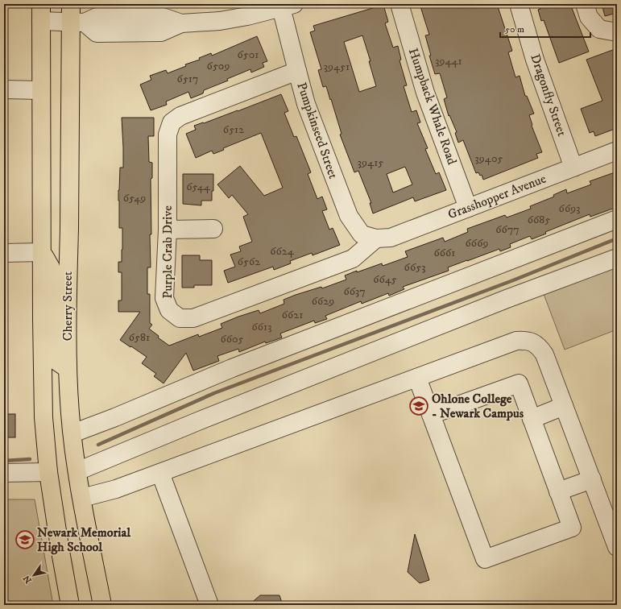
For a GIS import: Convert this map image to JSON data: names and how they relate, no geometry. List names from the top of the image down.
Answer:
{
  "streets": {
    "main road": ["Cherry Street"],
    "street": [
      "Dragonfly Street",
      "Humpback Whale Road",
      "Pumpkinseed Street",
      "Grasshopper Avenue",
      "Purple Crab Drive"
    ]
  },
  "crossings": [
    ["Dragonfly Street", "Grasshopper Avenue"],
    ["Humpback Whale Road", "Grasshopper Avenue"],
    ["Pumpkinseed Street", "Grasshopper Avenue"],
    ["Pumpkinseed Street", "Purple Crab Drive"],
    ["Grasshopper Avenue", "Purple Crab Drive"]
  ],
  "places": {
    "school or university": ["Ohlone College - Newark Campus", "Newark Memorial High School"]
  },
  "house_numbers": [
    "6501",
    "39441",
    "6509",
    "39451",
    "6517",
    "6512",
    "39405",
    "39415",
    "6544",
    "6549",
    "6693",
    "6685",
    "6677",
    "6669",
    "6624",
    "6661",
    "6562",
    "6653",
    "6645",
    "6637",
    "6629",
    "6621",
    "6613",
    "6581",
    "6605"
  ],
  "scale_bar": "50 m",
  "north": "bottom left"
}
